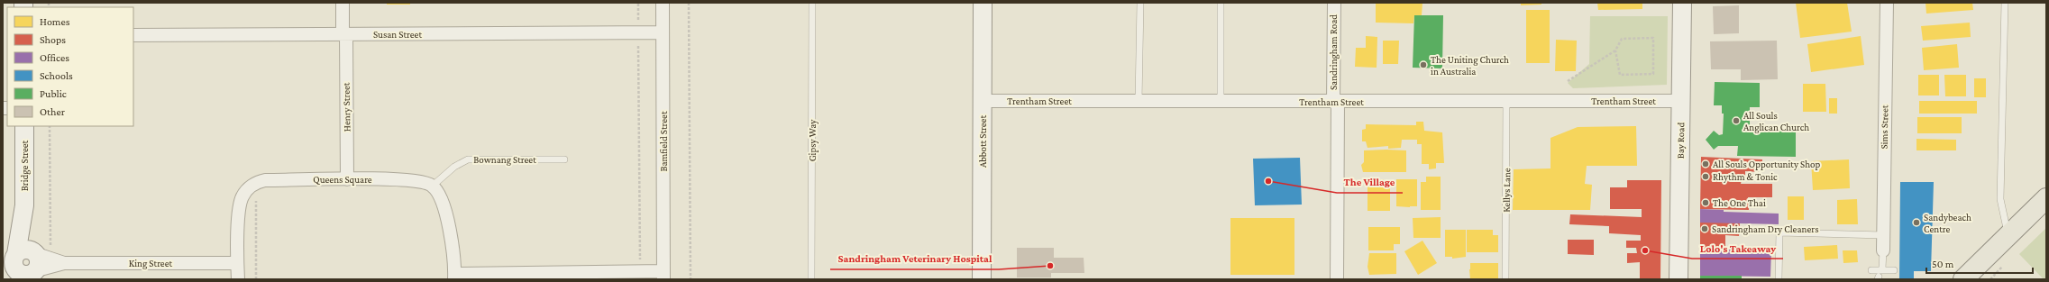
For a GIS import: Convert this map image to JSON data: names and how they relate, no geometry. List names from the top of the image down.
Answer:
{
  "streets": {
    "street": [
      "Susan Street",
      "Sandringham Road",
      "Trentham Street",
      "Henry Street",
      "Sims Street",
      "Bay Road",
      "Bamfield Street",
      "Abbott Street",
      "Bridge Street",
      "Queens Square",
      "King Street"
    ],
    "lane": ["Gipsy Way", "Bownang Street", "Kellys Lane"]
  },
  "crossings": [
    ["Susan Street", "Henry Street"],
    ["Susan Street", "Bamfield Street"],
    ["Sandringham Road", "Trentham Street"],
    ["Trentham Street", "Bay Road"],
    ["Trentham Street", "Abbott Street"],
    ["Trentham Street", "Kellys Lane"],
    ["Henry Street", "Queens Square"],
    ["Bownang Street", "Queens Square"],
    ["Bridge Street", "King Street"],
    ["Queens Square", "King Street"]
  ],
  "places": [
    "The Uniting Church in Australia",
    "All Souls Anglican Church",
    "All Souls Opportunity Shop",
    "Rhythm & Tonic",
    "The Village",
    "The One Thai",
    "Sandybeach Centre",
    "Sandringham Dry Cleaners",
    "Lolo's Takeaway",
    "Sandringham Veterinary Hospital"
  ],
  "legend": [
    "Homes",
    "Shops",
    "Offices",
    "Schools",
    "Public",
    "Other"
  ],
  "scale_bar": "50 m"
}
